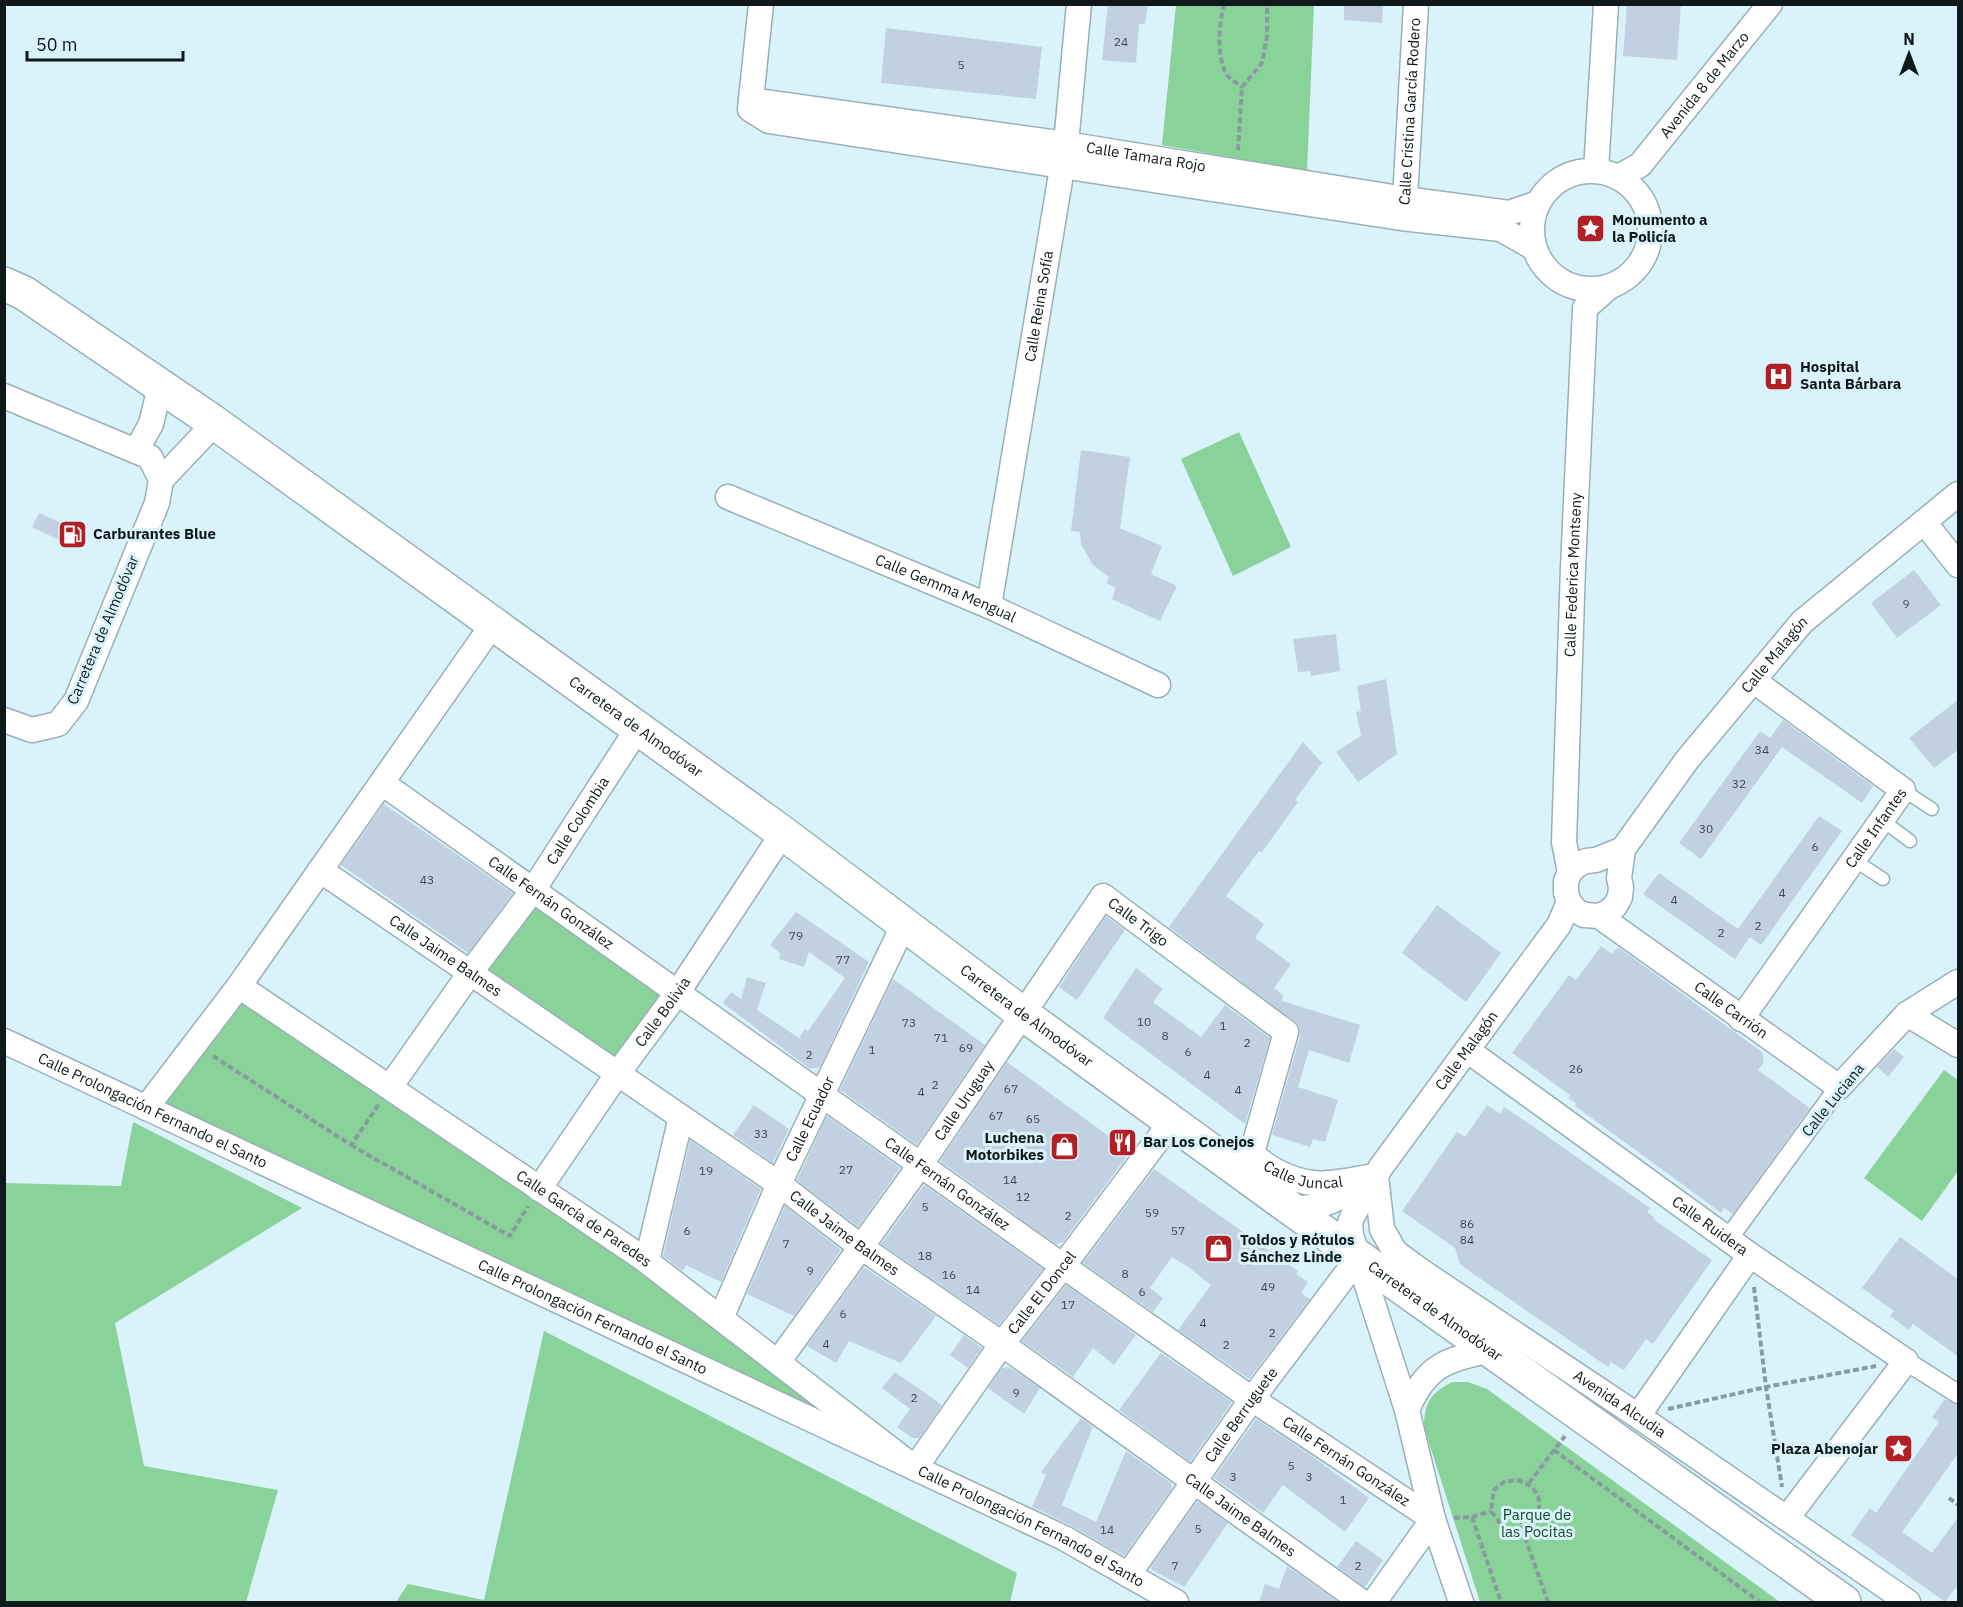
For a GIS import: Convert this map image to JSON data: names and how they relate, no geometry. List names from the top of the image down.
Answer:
{
  "streets": {
    "main road": ["Carretera de Almodóvar"],
    "street": [
      "Avenida 8 de Marzo",
      "Calle Cristina García Rodero",
      "Calle Tamara Rojo",
      "Calle Reina Sofía",
      "Calle Federica Montseny",
      "Calle Gemma Mengual",
      "Calle Malagón",
      "Calle Colombia",
      "Calle Infantes",
      "Calle Fernán González",
      "Calle Trigo",
      "Calle Jaime Balmes",
      "Calle Carrión",
      "Calle Bolivia",
      "Calle Uruguay",
      "Calle Luciana",
      "Calle Prolongación Fernando el Santo",
      "Calle Ecuador",
      "Calle Juncal",
      "Calle García de Paredes",
      "Calle Ruidera",
      "Calle El Doncel",
      "Avenida Alcudia",
      "Calle Berruguete"
    ]
  },
  "crossings": [
    ["Avenida 8 de Marzo", "Calle Tamara Rojo"],
    ["Calle Cristina García Rodero", "Calle Tamara Rojo"],
    ["Calle Tamara Rojo", "Calle Reina Sofía"],
    ["Calle Reina Sofía", "Calle Gemma Mengual"],
    ["Calle Federica Montseny", "Calle Malagón"],
    ["Calle Federica Montseny", "Calle Carrión"],
    ["Carretera de Almodóvar", "Calle Malagón"],
    ["Carretera de Almodóvar", "Calle Colombia"],
    ["Carretera de Almodóvar", "Calle Trigo"],
    ["Carretera de Almodóvar", "Calle Bolivia"],
    ["Carretera de Almodóvar", "Calle Uruguay"],
    ["Carretera de Almodóvar", "Calle Ecuador"],
    ["Carretera de Almodóvar", "Calle El Doncel"],
    ["Carretera de Almodóvar", "Calle Berruguete"],
    ["Calle Malagón", "Calle Infantes"],
    ["Calle Malagón", "Calle Fernán González"],
    ["Calle Malagón", "Calle Carrión"],
    ["Calle Malagón", "Calle Juncal"],
    ["Calle Malagón", "Calle Ruidera"],
    ["Calle Malagón", "Avenida Alcudia"],
    ["Calle Malagón", "Calle Berruguete"],
    ["Calle Colombia", "Calle Fernán González"],
    ["Calle Colombia", "Calle Jaime Balmes"],
    ["Calle Colombia", "Calle García de Paredes"],
    ["Calle Infantes", "Calle Carrión"],
    ["Calle Fernán González", "Calle Bolivia"],
    ["Calle Fernán González", "Calle Uruguay"],
    ["Calle Fernán González", "Calle Ecuador"],
    ["Calle Fernán González", "Calle El Doncel"],
    ["Calle Fernán González", "Calle Berruguete"],
    ["Calle Trigo", "Calle Uruguay"],
    ["Calle Trigo", "Calle Juncal"],
    ["Calle Jaime Balmes", "Calle Bolivia"],
    ["Calle Jaime Balmes", "Calle Uruguay"],
    ["Calle Jaime Balmes", "Calle Ecuador"],
    ["Calle Jaime Balmes", "Calle El Doncel"],
    ["Calle Jaime Balmes", "Calle Berruguete"],
    ["Calle Carrión", "Calle Luciana"],
    ["Calle Bolivia", "Calle García de Paredes"],
    ["Calle Uruguay", "Calle García de Paredes"],
    ["Calle Luciana", "Calle Ruidera"],
    ["Calle Prolongación Fernando el Santo", "Calle García de Paredes"],
    ["Calle Prolongación Fernando el Santo", "Calle El Doncel"],
    ["Calle Prolongación Fernando el Santo", "Calle Berruguete"],
    ["Calle Ecuador", "Calle García de Paredes"],
    ["Calle Juncal", "Avenida Alcudia"],
    ["Calle García de Paredes", "Calle El Doncel"]
  ],
  "parks": ["Parque de las Pocitas"],
  "places": {
    "place": ["Monumento a la Policía", "Plaza Abenojar"],
    "hospital": ["Hospital Santa Bárbara"],
    "fuel station": ["Carburantes Blue"],
    "restaurant": ["Bar Los Conejos"],
    "shop": ["Luchena Motorbikes", "Toldos y Rótulos Sánchez Linde"]
  },
  "house_numbers": [
    "24",
    "5",
    "9",
    "34",
    "32",
    "30",
    "6",
    "43",
    "4",
    "4",
    "2",
    "2",
    "79",
    "77",
    "10",
    "73",
    "1",
    "8",
    "71",
    "2",
    "69",
    "1",
    "6",
    "2",
    "26",
    "4",
    "2",
    "67",
    "4",
    "4",
    "67",
    "65",
    "33",
    "27",
    "19",
    "14",
    "12",
    "5",
    "59",
    "2",
    "86",
    "6",
    "57",
    "84",
    "7",
    "18",
    "9",
    "8",
    "16",
    "49",
    "14",
    "6",
    "17",
    "6",
    "4",
    "2",
    "4",
    "2",
    "9",
    "2",
    "5",
    "3",
    "3",
    "1",
    "5",
    "14",
    "7",
    "2"
  ],
  "scale_bar": "50 m",
  "north": "top"
}
